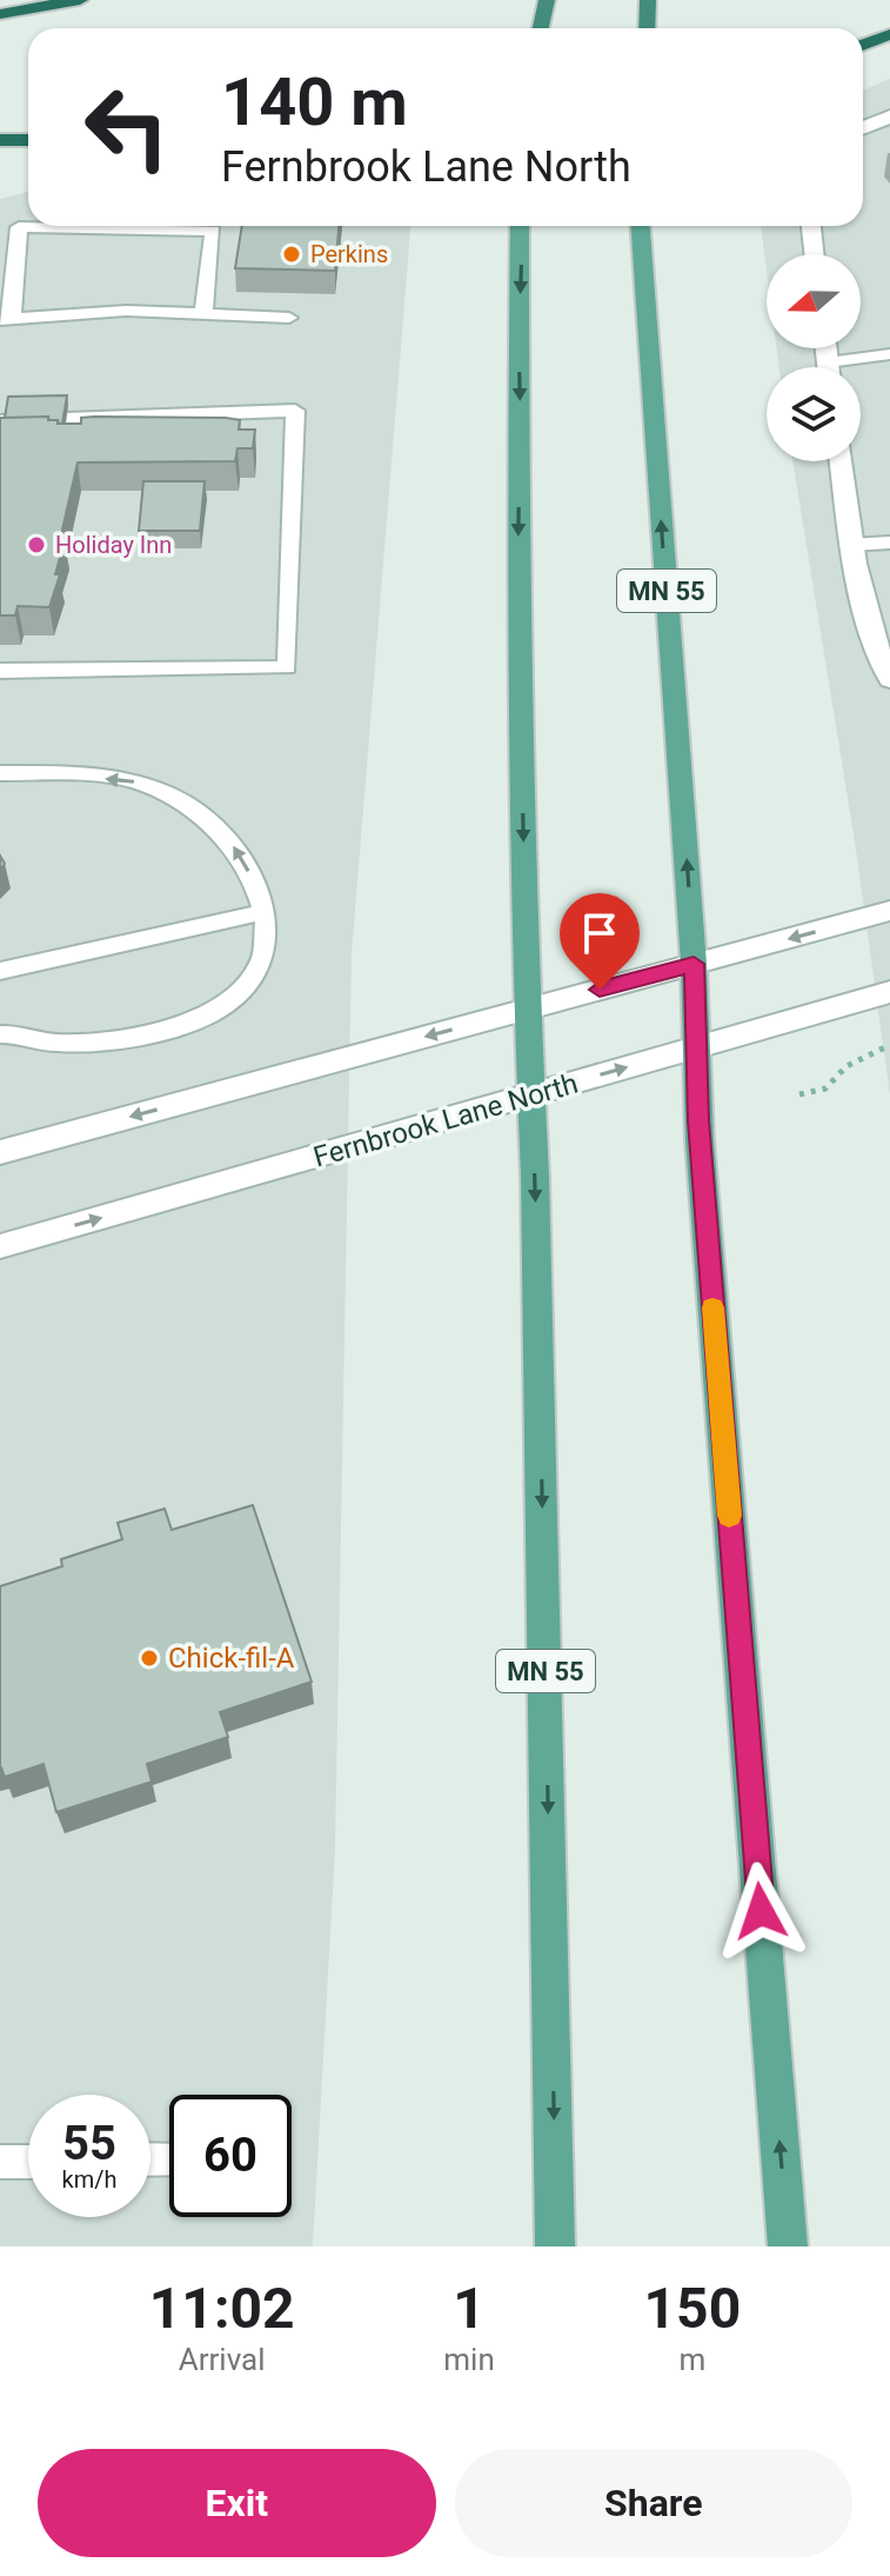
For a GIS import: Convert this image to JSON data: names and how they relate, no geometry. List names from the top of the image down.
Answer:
{
  "streets": {
    "main road": ["MN 55"],
    "street": ["Fernbrook Lane North"]
  },
  "crossings": [
    ["MN 55", "Fernbrook Lane North"]
  ],
  "places": ["Perkins", "Holiday Inn", "Chick-fil-A"],
  "north": "left",
  "page": {
    "turn": ["140 m", "Fernbrook Lane North"],
    "speed": "55 km/h",
    "limit": "60",
    "eta": [
      "11:02",
      "Arrival",
      "1",
      "min",
      "150",
      "m"
    ],
    "buttons": ["Exit", "Share"]
  }
}
